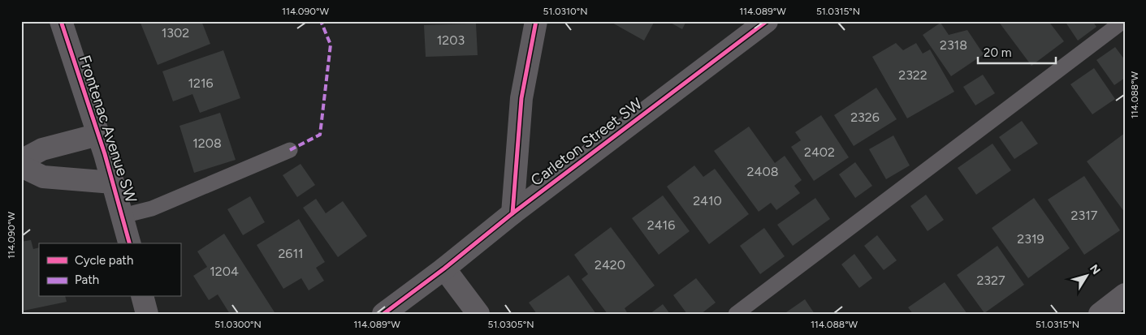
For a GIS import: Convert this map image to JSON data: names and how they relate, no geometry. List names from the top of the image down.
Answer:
{
  "streets": {
    "street": ["Frontenac Avenue SW", "Carleton Street SW"]
  },
  "house_numbers": [
    "1302",
    "1203",
    "2318",
    "2322",
    "1216",
    "2326",
    "1208",
    "2402",
    "2408",
    "2410",
    "2317",
    "2416",
    "2319",
    "2611",
    "2420",
    "1204",
    "2327"
  ],
  "legend": ["Cycle path", "Path"],
  "scale_bar": "20 m",
  "north": "top right",
  "coordinates": [
    "114.090°W",
    "51.0310°N",
    "114.089°W",
    "51.0315°N",
    "114.088°W",
    "51.0300°N",
    "51.0305°N"
  ]
}
